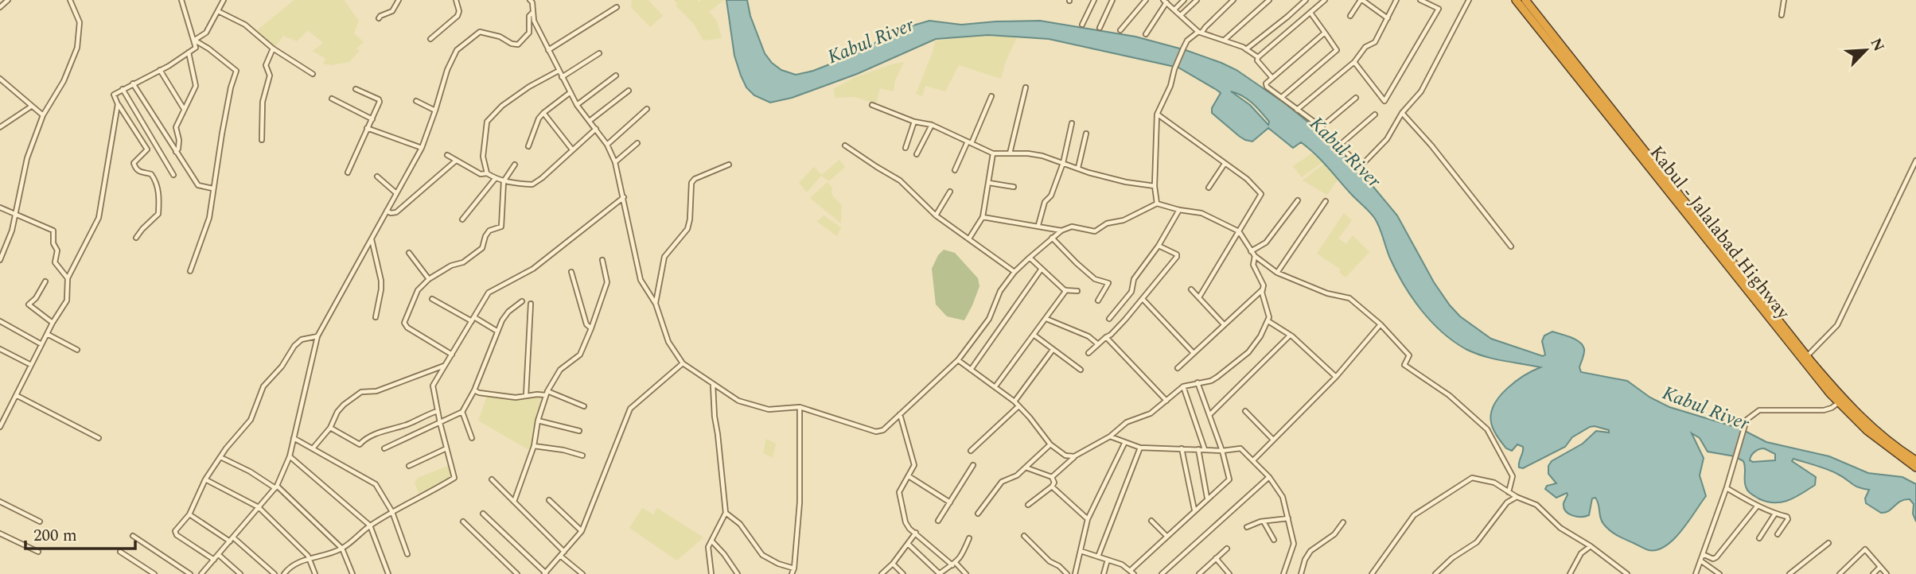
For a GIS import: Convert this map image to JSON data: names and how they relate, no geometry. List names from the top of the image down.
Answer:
{
  "streets": {
    "highway": ["Kabul - Jalalabad Highway"]
  },
  "water": ["Kabul River"],
  "scale_bar": "200 m",
  "north": "top right"
}
